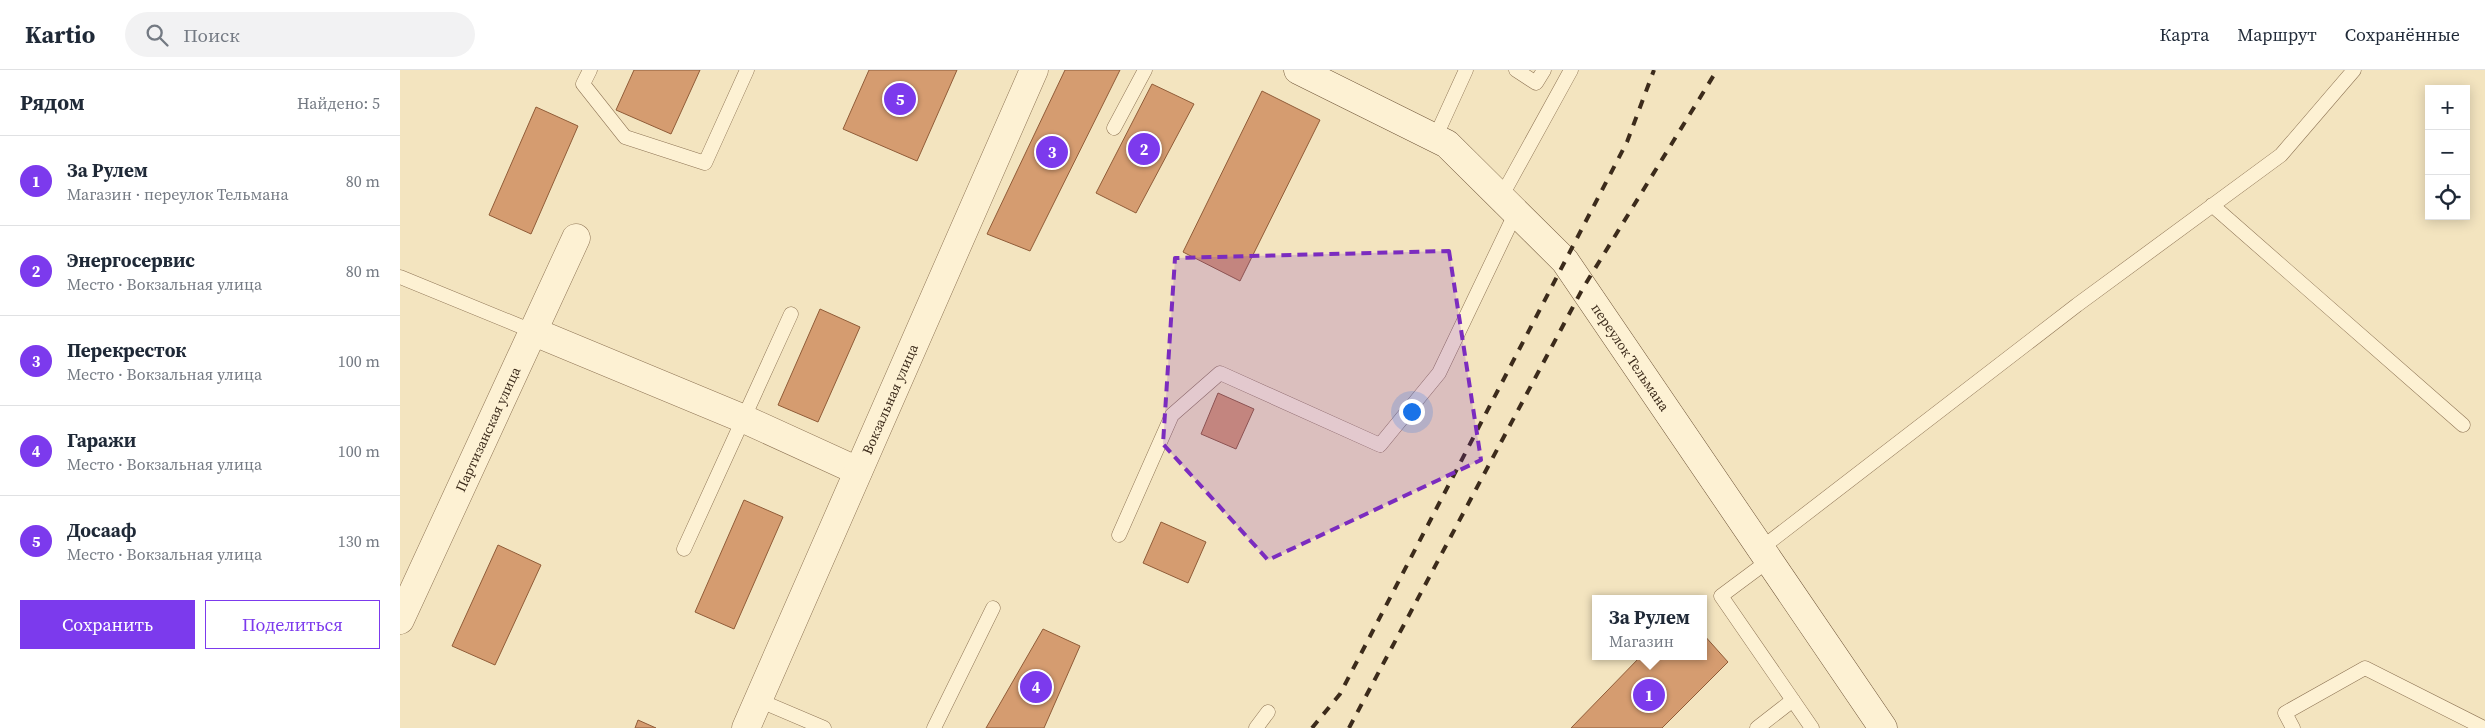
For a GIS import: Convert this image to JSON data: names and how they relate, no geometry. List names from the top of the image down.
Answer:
{
  "streets": {
    "street": ["переулок Тельмана", "Вокзальная улица", "Партизанская улица"]
  },
  "page": {
    "header": "Kartio",
    "search": "Поиск",
    "nav": ["Карта", "Маршрут", "Сохранённые"],
    "heading": ["Рядом", "Найдено: 5"],
    "pins": [
      "5",
      "2",
      "3",
      "4",
      "1"
    ],
    "map_buttons": ["+", "−"],
    "list": [
      {
        "mark": "1",
        "name": "За Рулем",
        "note": "Магазин · переулок Тельмана",
        "value": "80 m"
      },
      {
        "mark": "2",
        "name": "Энергосервис",
        "note": "Место · Вокзальная улица",
        "value": "80 m"
      },
      {
        "mark": "3",
        "name": "Перекресток",
        "note": "Место · Вокзальная улица",
        "value": "100 m"
      },
      {
        "mark": "4",
        "name": "Гаражи",
        "note": "Место · Вокзальная улица",
        "value": "100 m"
      },
      {
        "mark": "5",
        "name": "Досааф",
        "note": "Место · Вокзальная улица",
        "value": "130 m"
      }
    ],
    "buttons": ["Сохранить", "Поделиться"],
    "popup": ["За Рулем", "Магазин"]
  }
}
